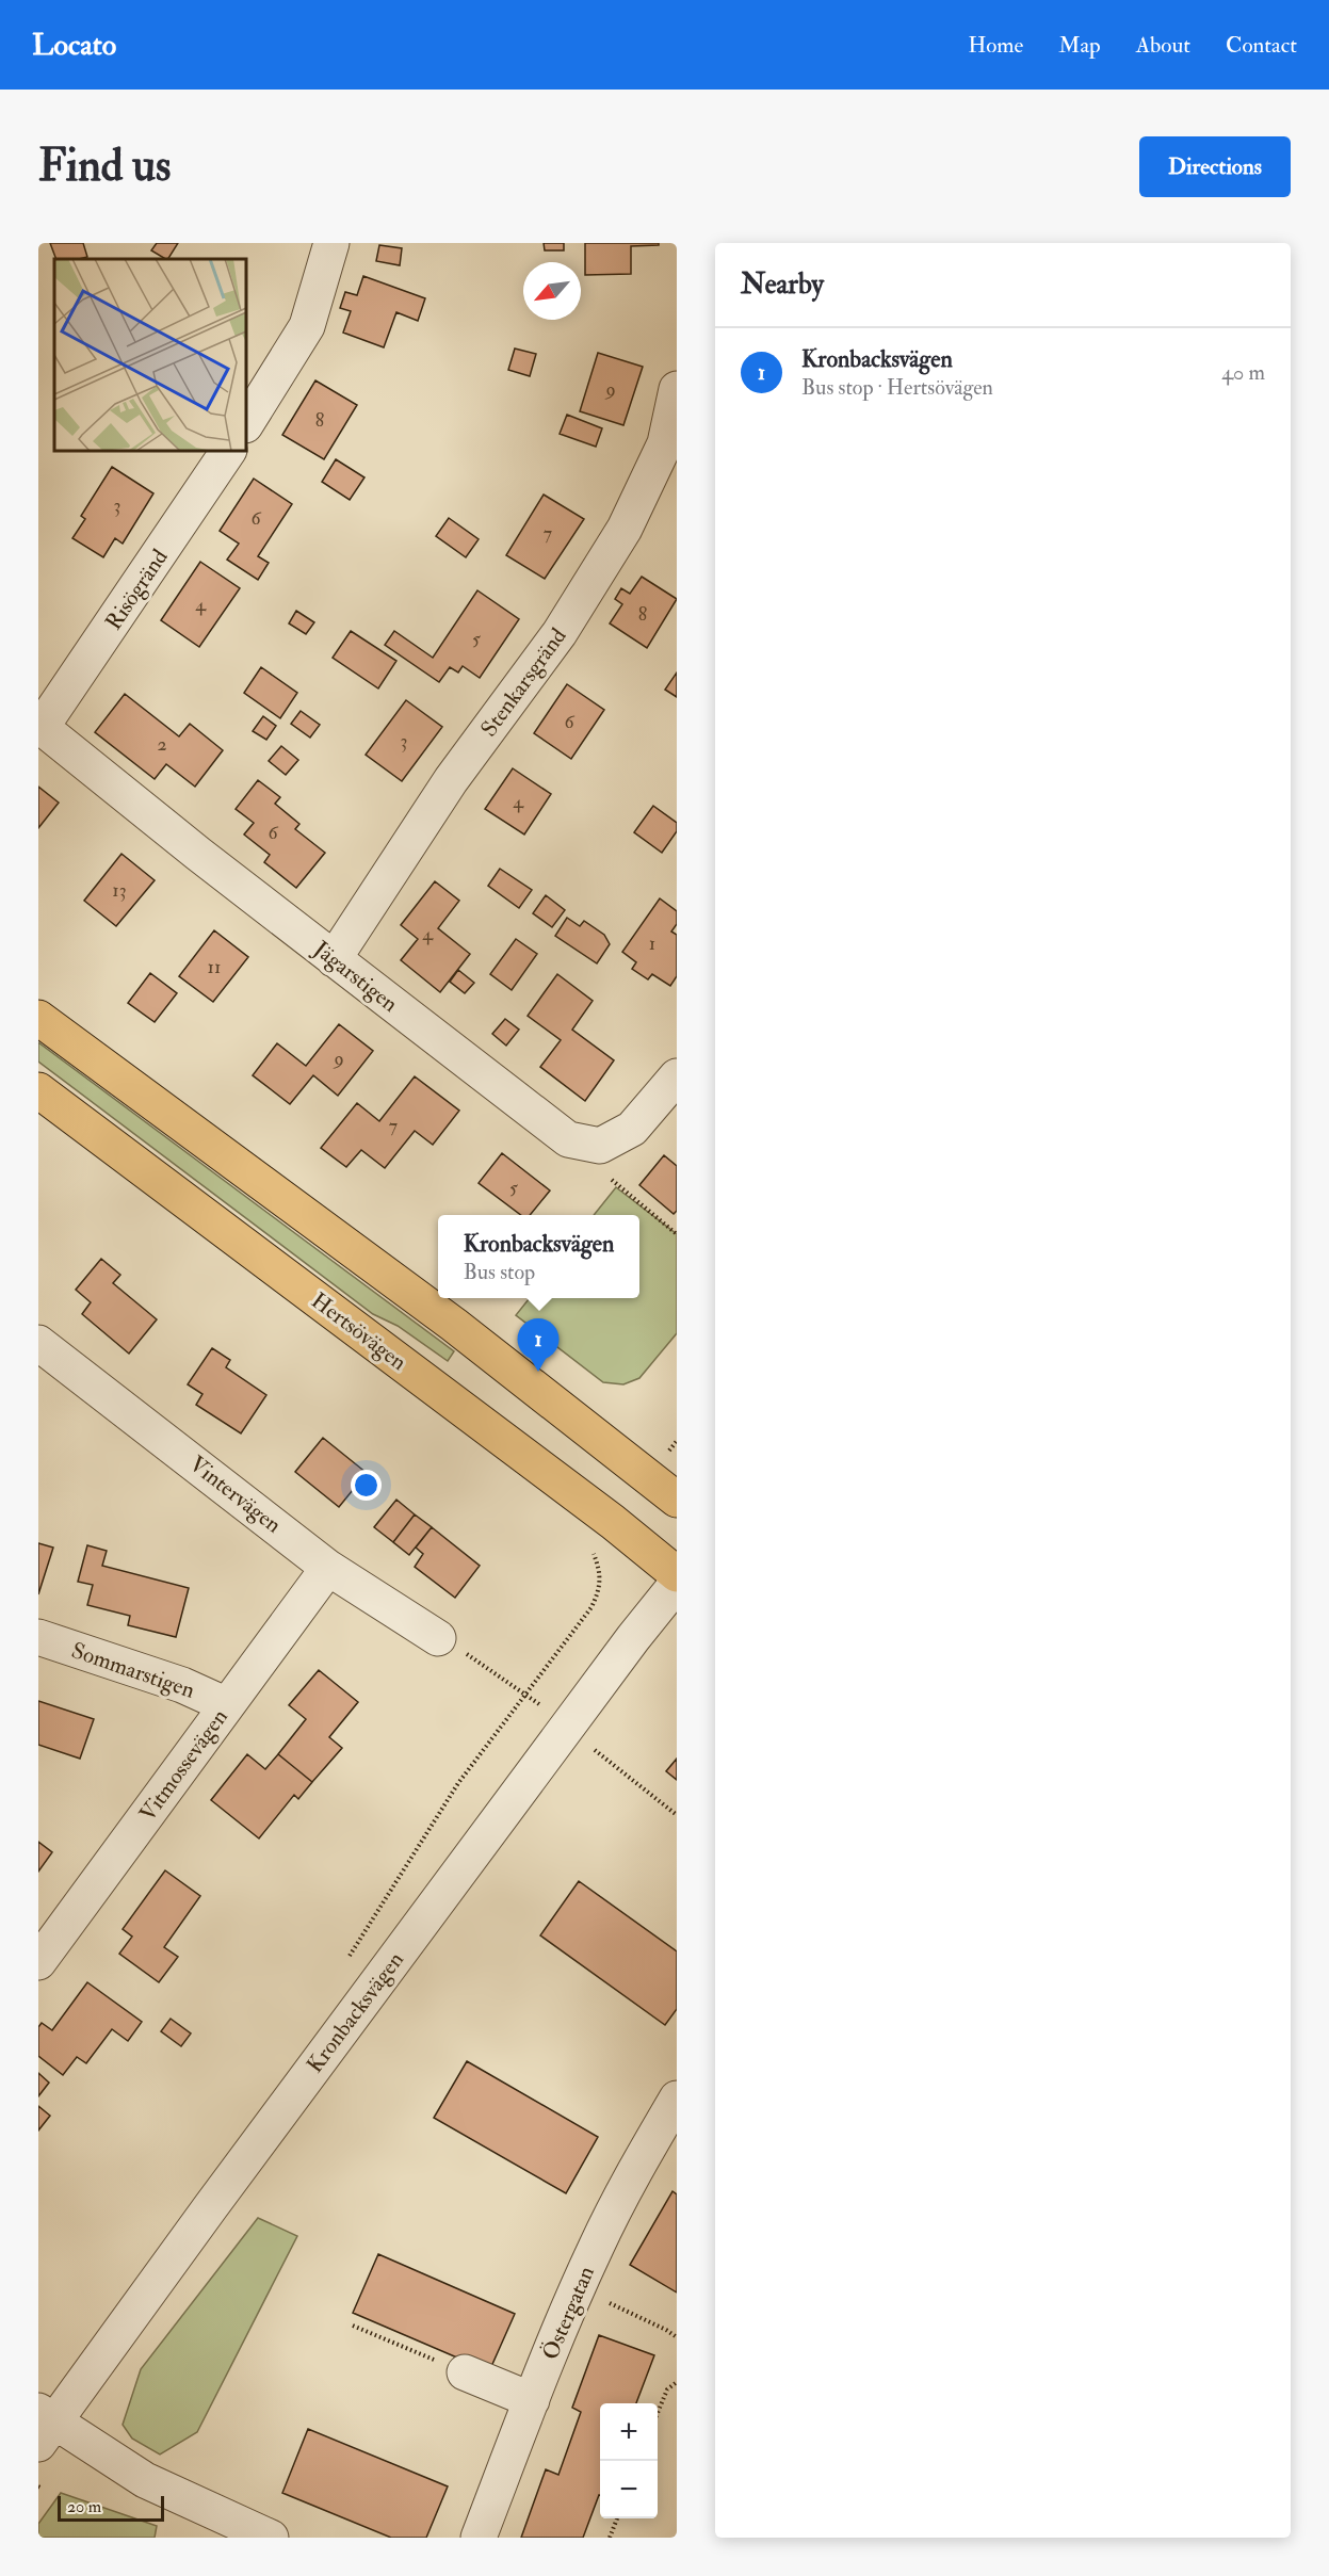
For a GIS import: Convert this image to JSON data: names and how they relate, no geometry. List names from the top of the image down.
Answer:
{
  "streets": {
    "main road": ["Hertsövägen"],
    "street": [
      "Risögränd",
      "Stenkarsgränd",
      "Jägarstigen",
      "Vintervägen",
      "Sommarstigen",
      "Vitmossevägen",
      "Kronbacksvägen",
      "Östergatan"
    ]
  },
  "crossings": [
    ["Risögränd", "Jägarstigen"],
    ["Stenkarsgränd", "Jägarstigen"],
    ["Vintervägen", "Vitmossevägen"],
    ["Sommarstigen", "Vitmossevägen"]
  ],
  "house_numbers": [
    "9",
    "8",
    "3",
    "6",
    "7",
    "4",
    "8",
    "5",
    "6",
    "3",
    "2",
    "4",
    "6",
    "13",
    "4",
    "1",
    "11",
    "9",
    "7",
    "5"
  ],
  "scale_bar": "20 m",
  "north": "bottom left",
  "page": {
    "header": "Locato",
    "nav": [
      "Home",
      "Map",
      "About",
      "Contact"
    ],
    "buttons": "Directions",
    "title": "Find us",
    "heading": "Nearby",
    "list": [
      {
        "mark": "1",
        "name": "Kronbacksvägen",
        "note": "Bus stop · Hertsövägen",
        "value": "40 m"
      }
    ],
    "popup": ["Kronbacksvägen", "Bus stop"],
    "pins": "1",
    "map_buttons": ["+", "−"],
    "scale": "20 m"
  }
}
